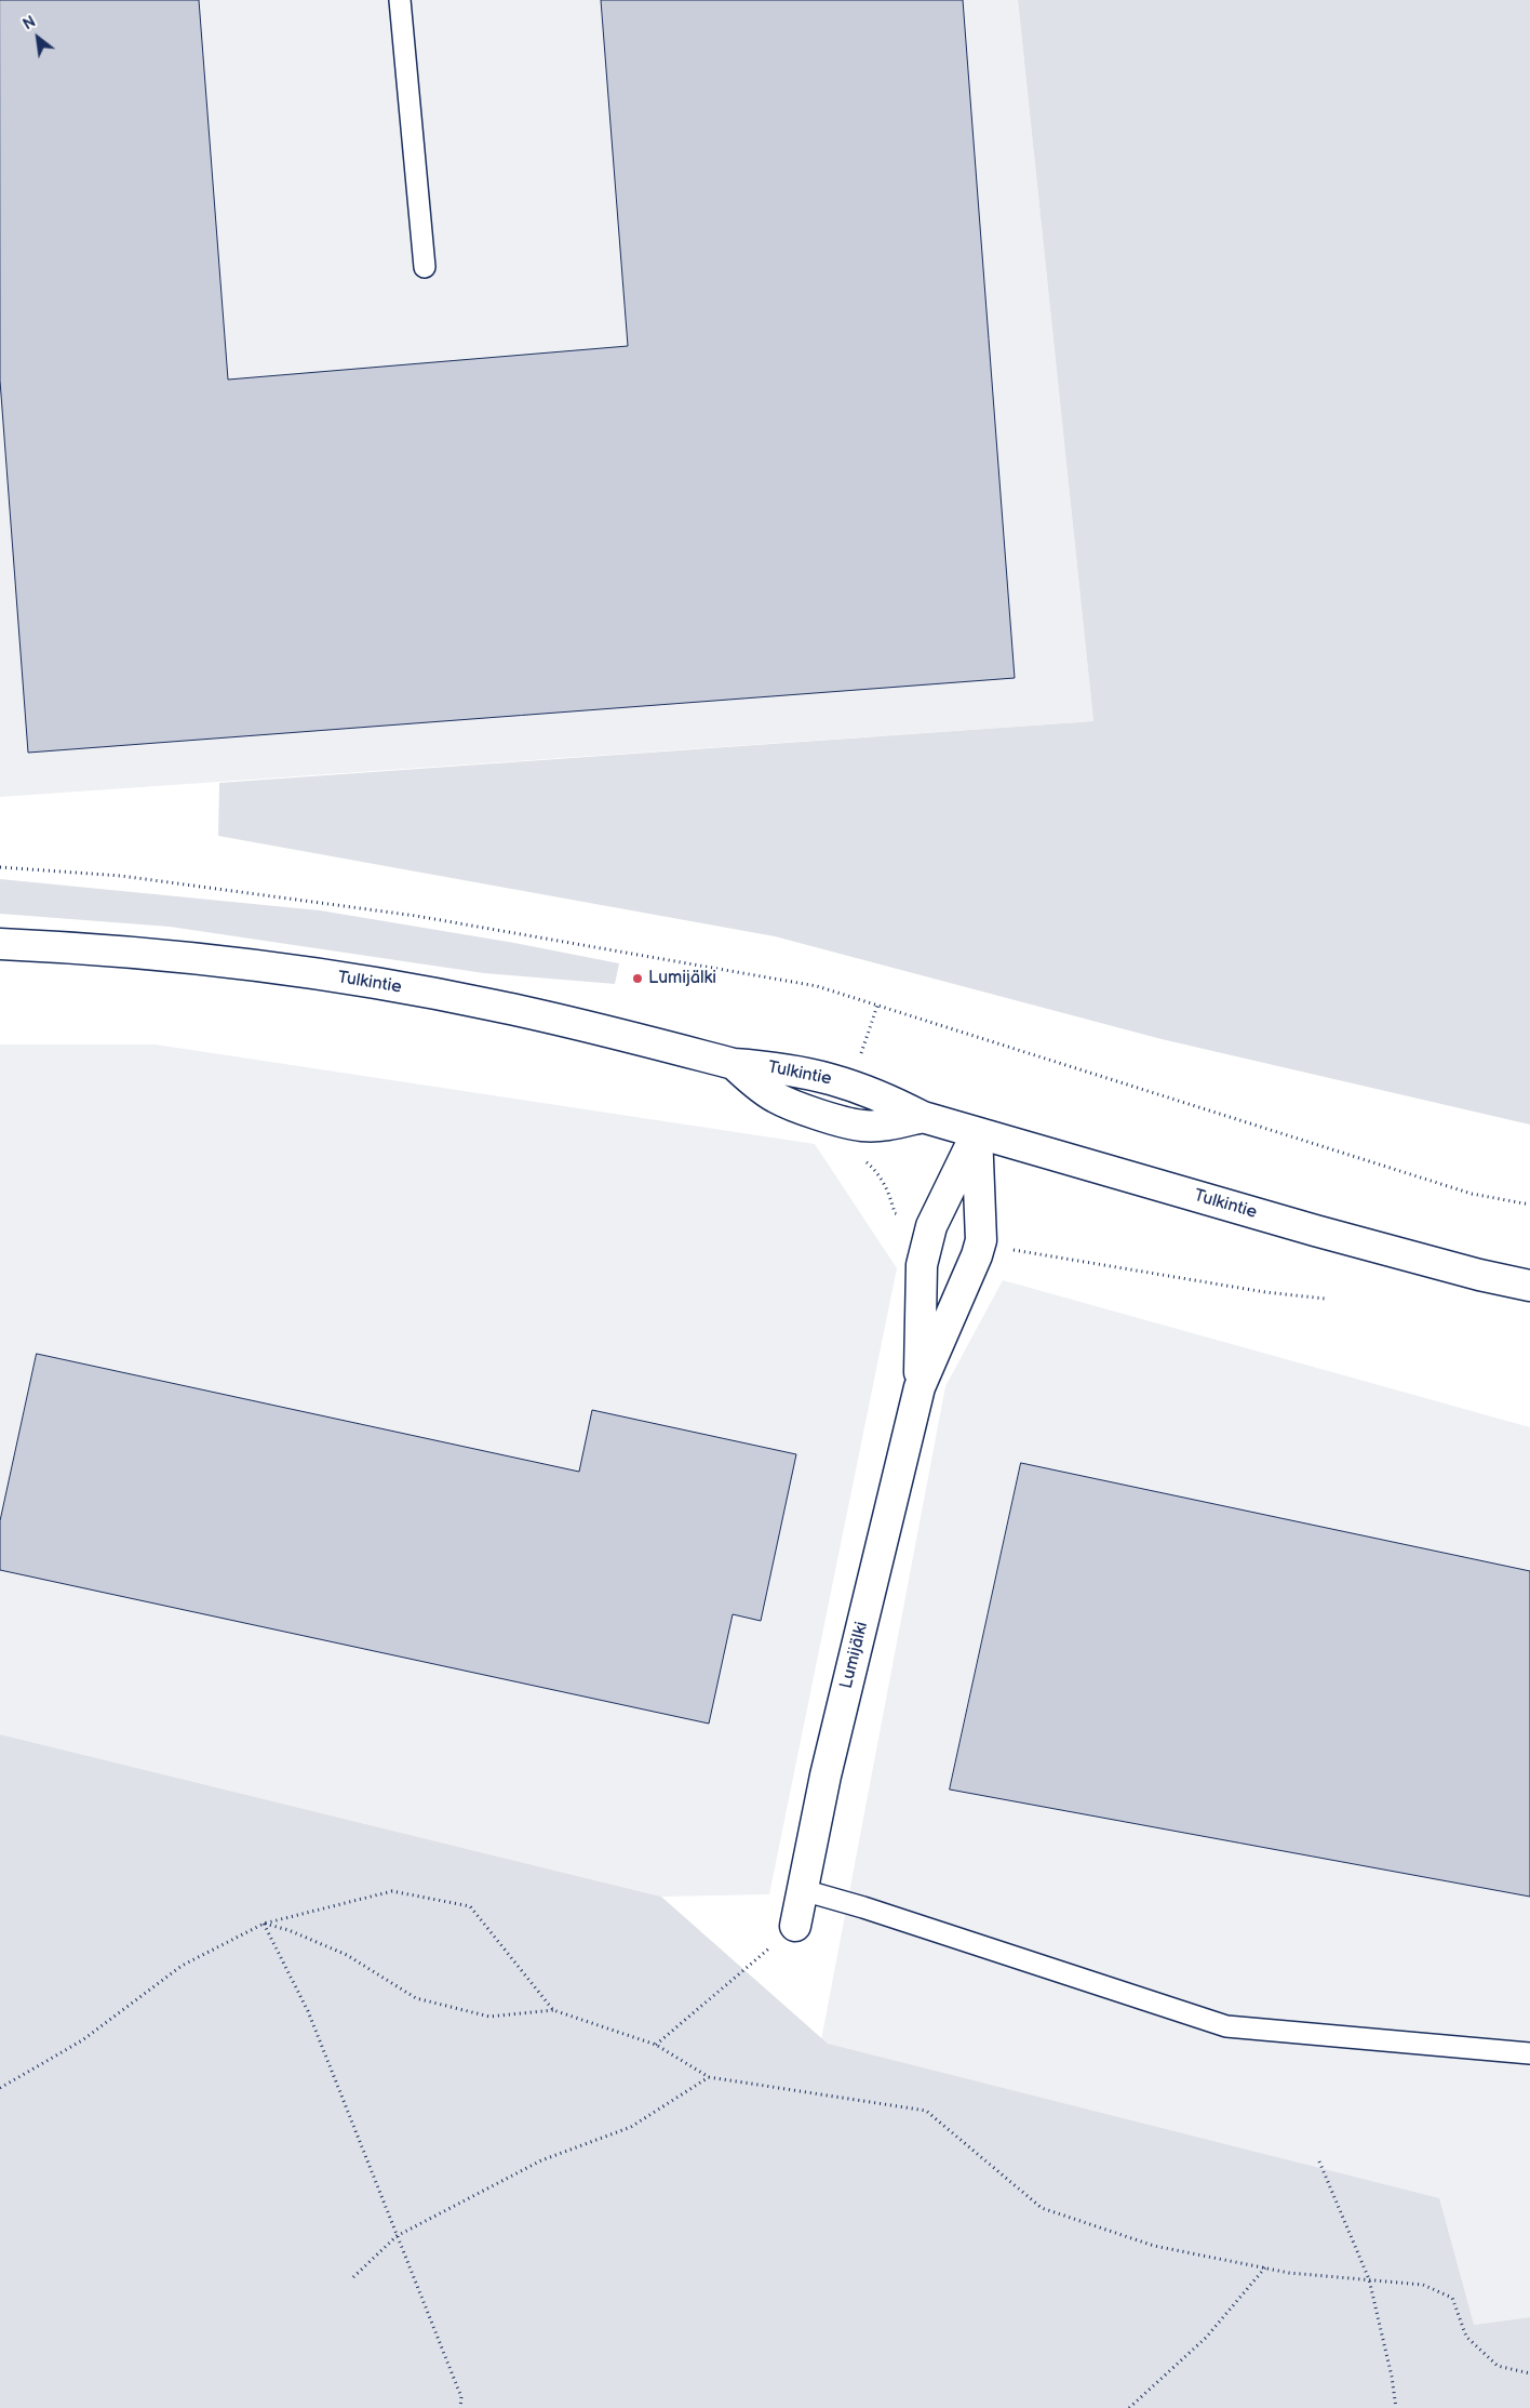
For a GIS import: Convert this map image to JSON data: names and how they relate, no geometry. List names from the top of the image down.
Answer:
{
  "streets": {
    "main road": ["Tulkintie", "Lumijälki"]
  },
  "crossings": [
    ["Tulkintie", "Lumijälki"]
  ],
  "places": ["Lumijälki"],
  "north": "top left"
}
